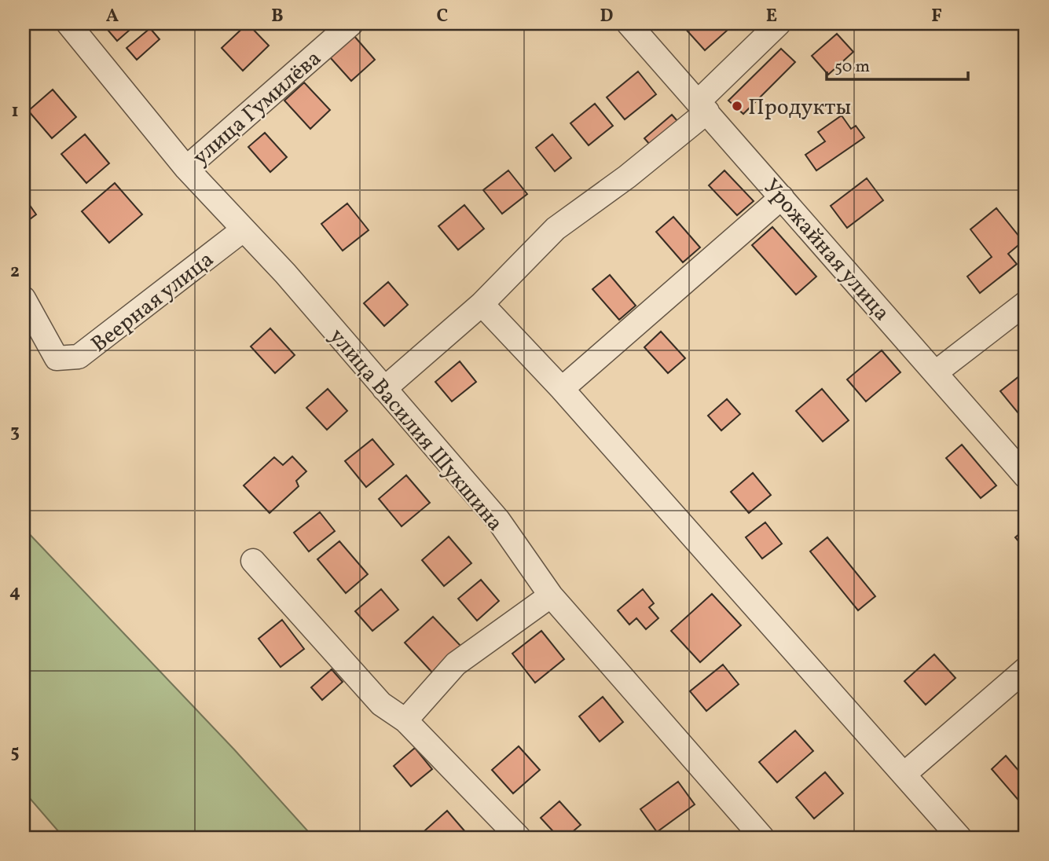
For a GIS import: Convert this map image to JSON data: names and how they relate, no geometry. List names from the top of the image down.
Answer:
{
  "streets": {
    "street": [
      "улица Гумилёва",
      "Урожайная улица",
      "Веерная улица",
      "улица Василия Шукшина"
    ]
  },
  "crossings": [
    ["улица Гумилёва", "улица Василия Шукшина"],
    ["Веерная улица", "улица Василия Шукшина"]
  ],
  "places": ["Продукты"],
  "scale_bar": "50 m",
  "grid": {
    "columns": [
      "A",
      "B",
      "C",
      "D",
      "E",
      "F"
    ],
    "rows": [
      "1",
      "2",
      "3",
      "4",
      "5"
    ]
  }
}
